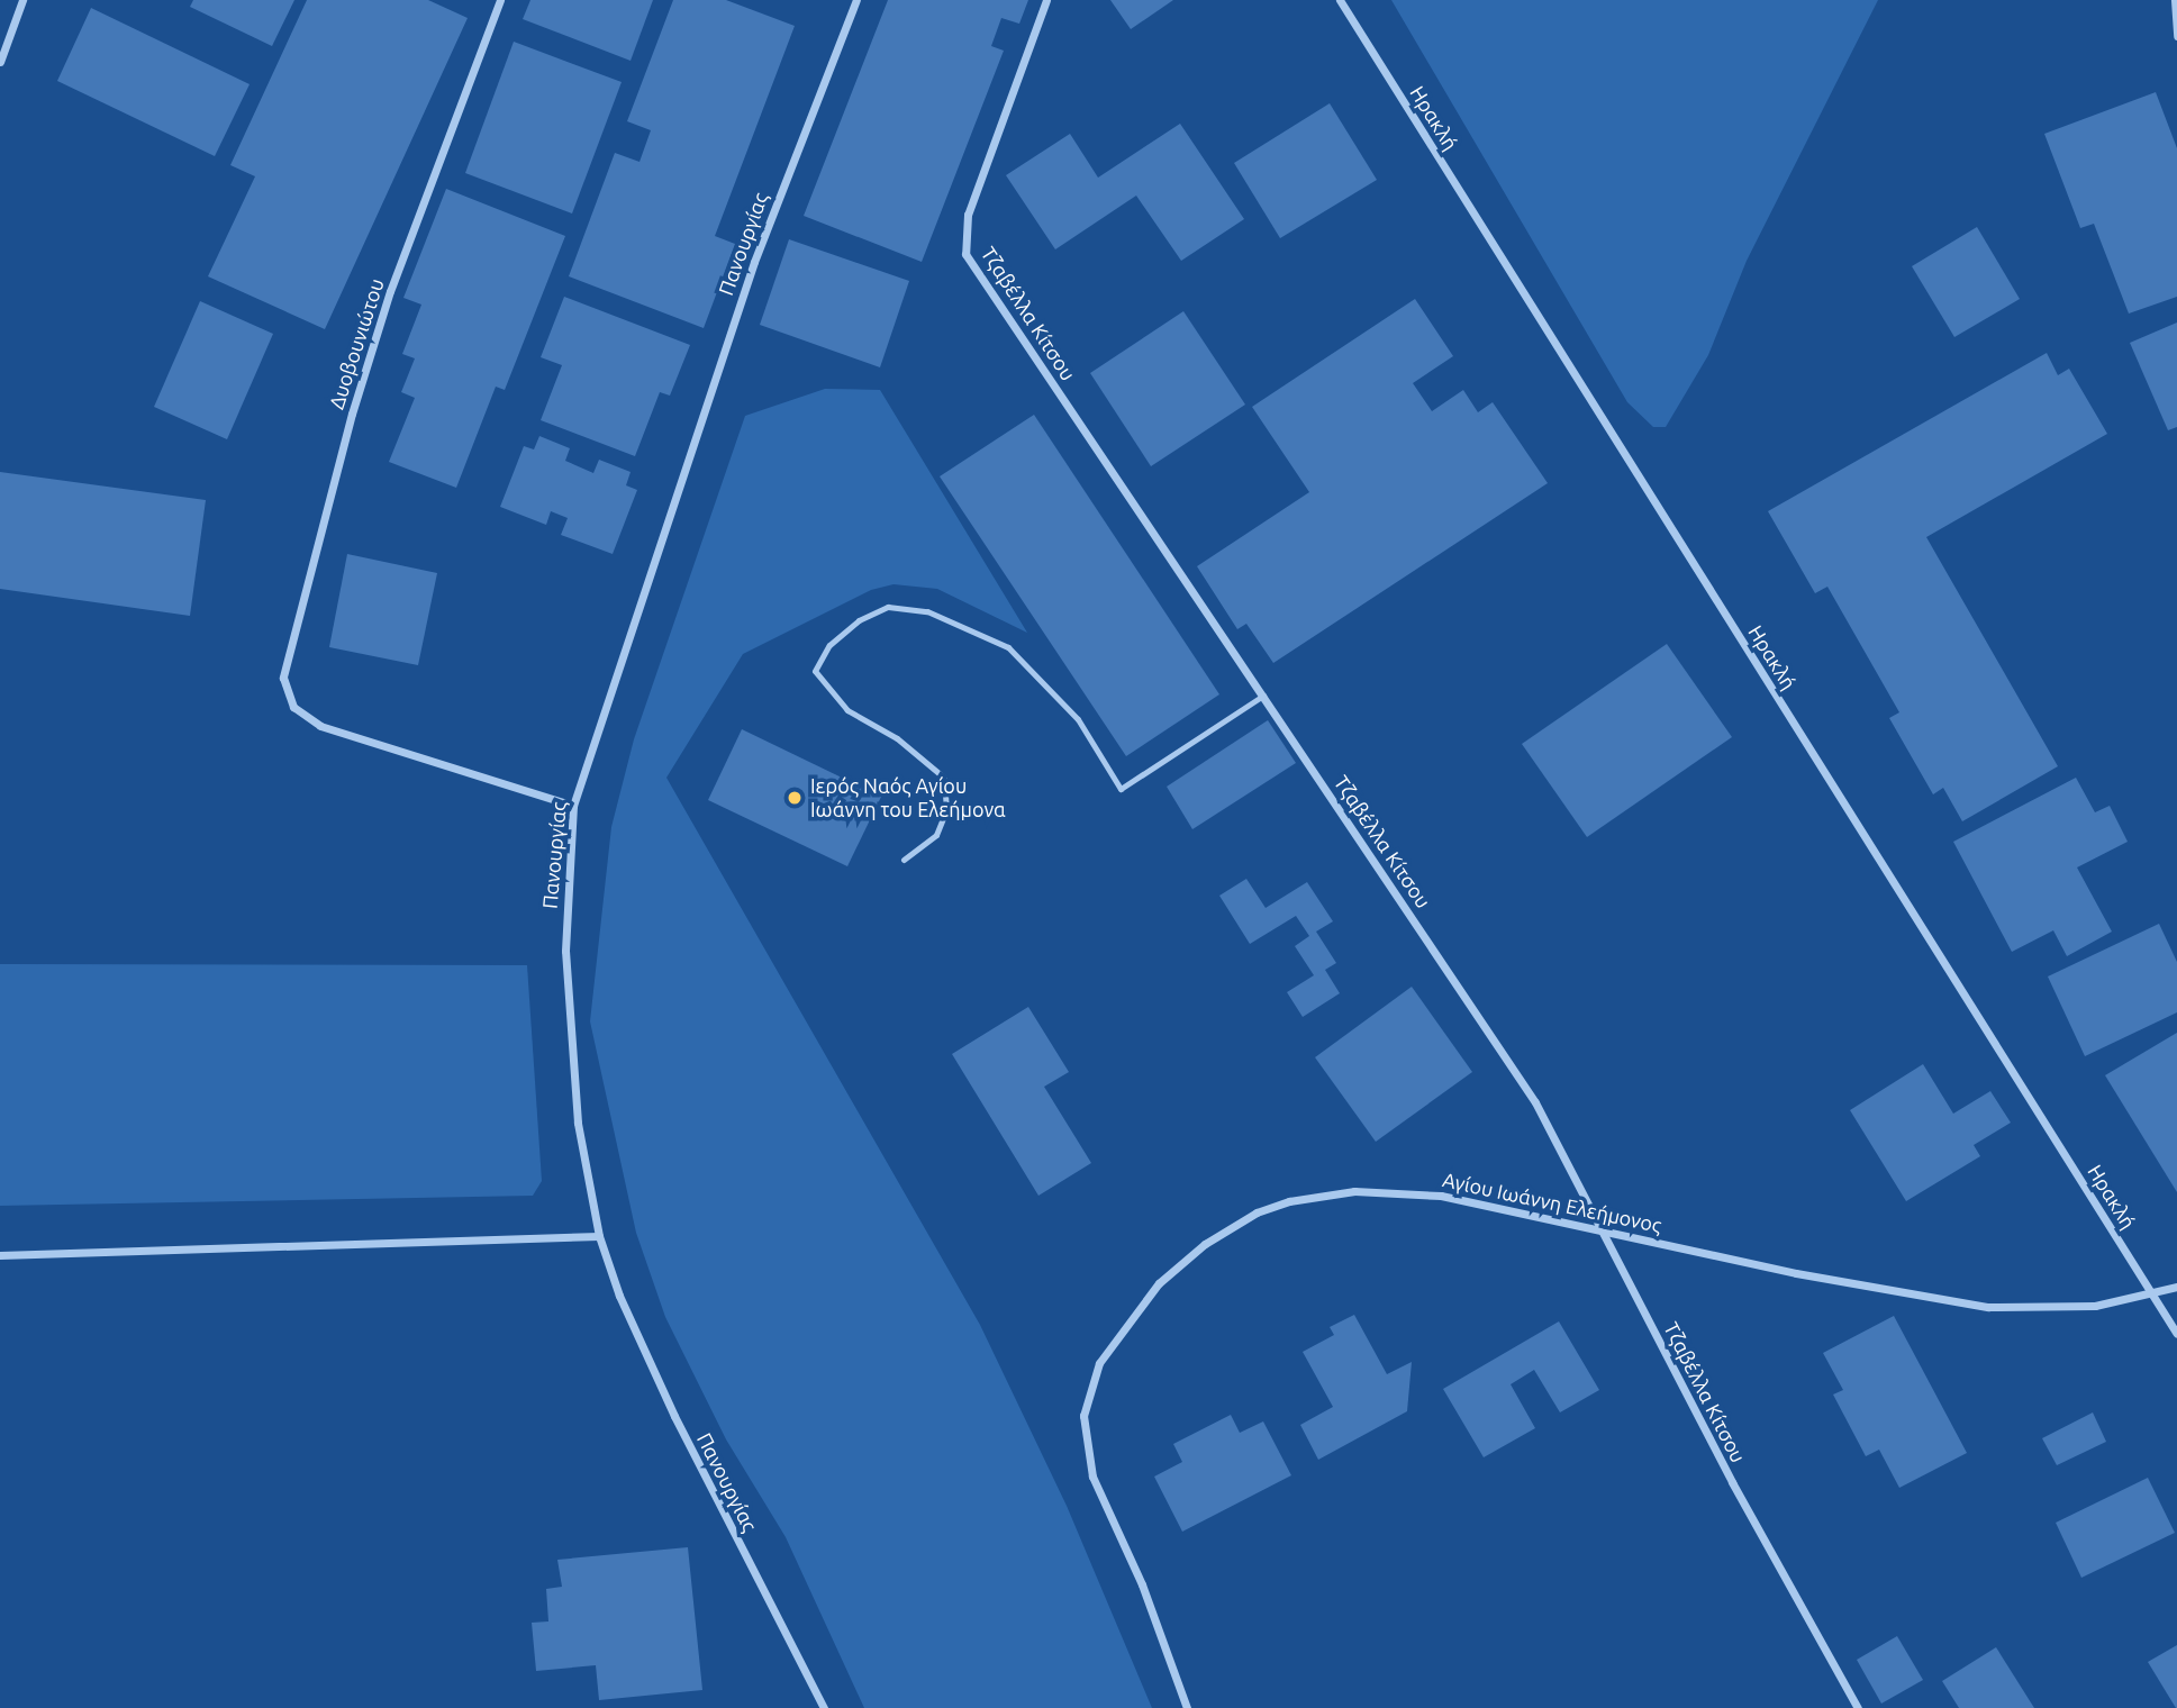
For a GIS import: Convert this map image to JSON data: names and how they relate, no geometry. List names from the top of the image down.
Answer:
{
  "streets": {
    "street": [
      "Ηρακλή",
      "Πανουργίας",
      "Τζαβέλλα Κίτσου",
      "Δυοβουνιώτου",
      "Αγίου Ιωάννη Ελεήμονος"
    ]
  },
  "crossings": [
    ["Ηρακλή", "Αγίου Ιωάννη Ελεήμονος"],
    ["Πανουργίας", "Δυοβουνιώτου"],
    ["Τζαβέλλα Κίτσου", "Αγίου Ιωάννη Ελεήμονος"]
  ],
  "places": ["Ιερός Ναός Αγίου Ιωάννη του Ελεήμονα"]
}
